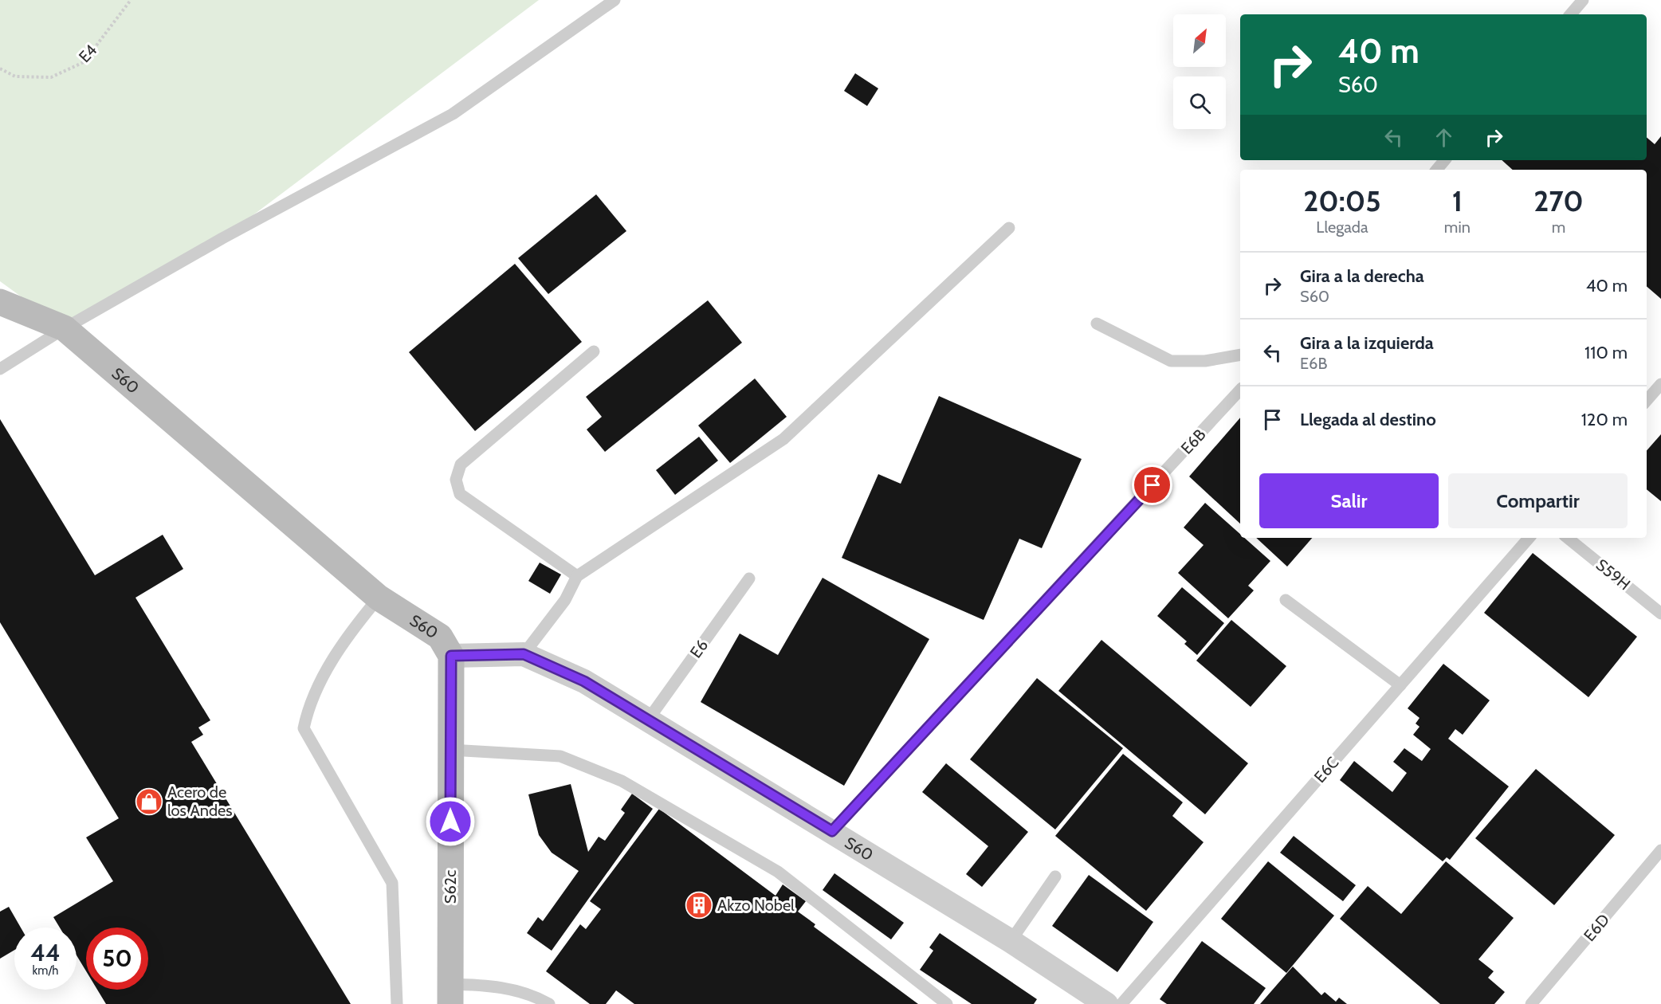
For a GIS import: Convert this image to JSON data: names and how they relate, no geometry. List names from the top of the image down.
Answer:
{
  "streets": {
    "main road": ["S60", "S62c"],
    "lane": [
      "E6B",
      "S59H",
      "E6",
      "E6C",
      "E6D"
    ],
    "path": ["E4"]
  },
  "crossings": [
    ["S60", "E6B"],
    ["S60", "E6"],
    ["S60", "S62c"]
  ],
  "places": {
    "shop": ["Acero de los Andes"],
    "building": ["Akzo Nobel"]
  },
  "north": "top right",
  "page": {
    "turn": ["40 m", "S60"],
    "eta": [
      "20:05",
      "Llegada",
      "1",
      "min",
      "270",
      "m"
    ],
    "list": [
      {
        "name": "Gira a la derecha",
        "note": "S60",
        "value": "40 m"
      },
      {
        "name": "Gira a la izquierda",
        "note": "E6B",
        "value": "110 m"
      },
      {
        "name": "Llegada al destino",
        "value": "120 m"
      }
    ],
    "buttons": ["Salir", "Compartir"],
    "speed": "44 km/h",
    "limit": "50"
  }
}
